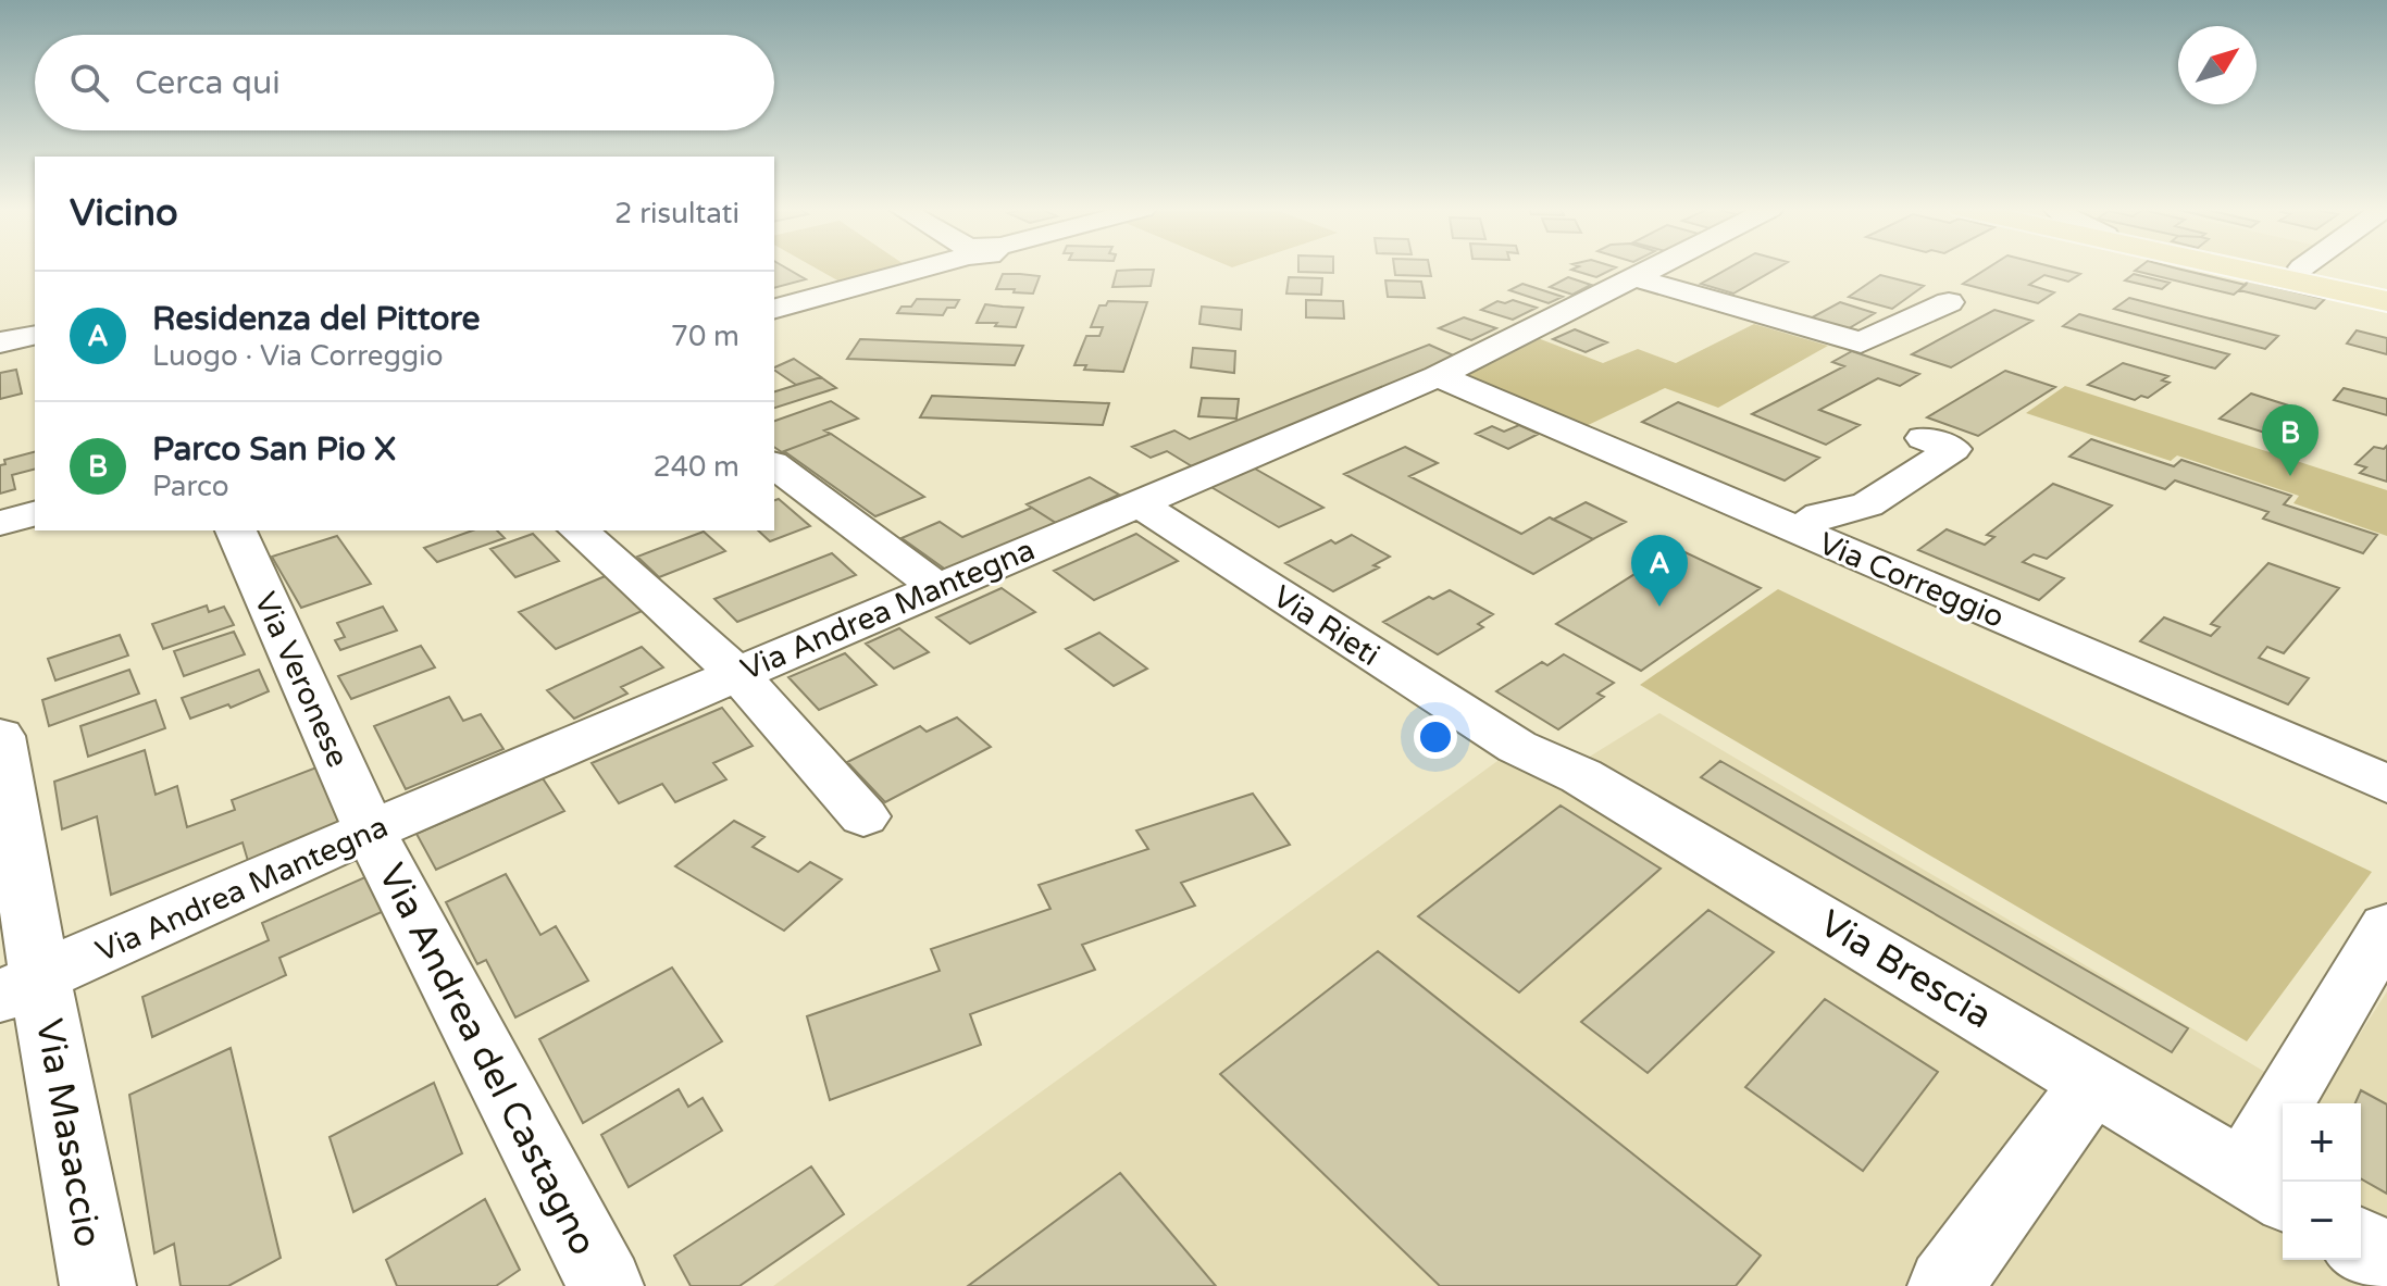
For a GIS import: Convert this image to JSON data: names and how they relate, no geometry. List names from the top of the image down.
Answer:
{
  "streets": {
    "street": [
      "Via Correggio",
      "Via Andrea Mantegna",
      "Via Rieti",
      "Via Veronese",
      "Via Brescia",
      "Via Andrea del Castagno",
      "Via Masaccio"
    ]
  },
  "crossings": [
    ["Via Correggio", "Via Andrea Mantegna"],
    ["Via Andrea Mantegna", "Via Rieti"],
    ["Via Andrea Mantegna", "Via Veronese"],
    ["Via Andrea Mantegna", "Via Andrea del Castagno"],
    ["Via Andrea Mantegna", "Via Masaccio"],
    ["Via Rieti", "Via Brescia"],
    ["Via Veronese", "Via Andrea del Castagno"]
  ],
  "north": "top right",
  "page": {
    "search": "Cerca qui",
    "heading": ["Vicino", "2 risultati"],
    "list": [
      {
        "mark": "A",
        "name": "Residenza del Pittore",
        "note": "Luogo · Via Correggio",
        "value": "70 m"
      },
      {
        "mark": "B",
        "name": "Parco San Pio X",
        "note": "Parco",
        "value": "240 m"
      }
    ],
    "pins": ["B", "A"],
    "map_buttons": ["+", "−"]
  }
}
